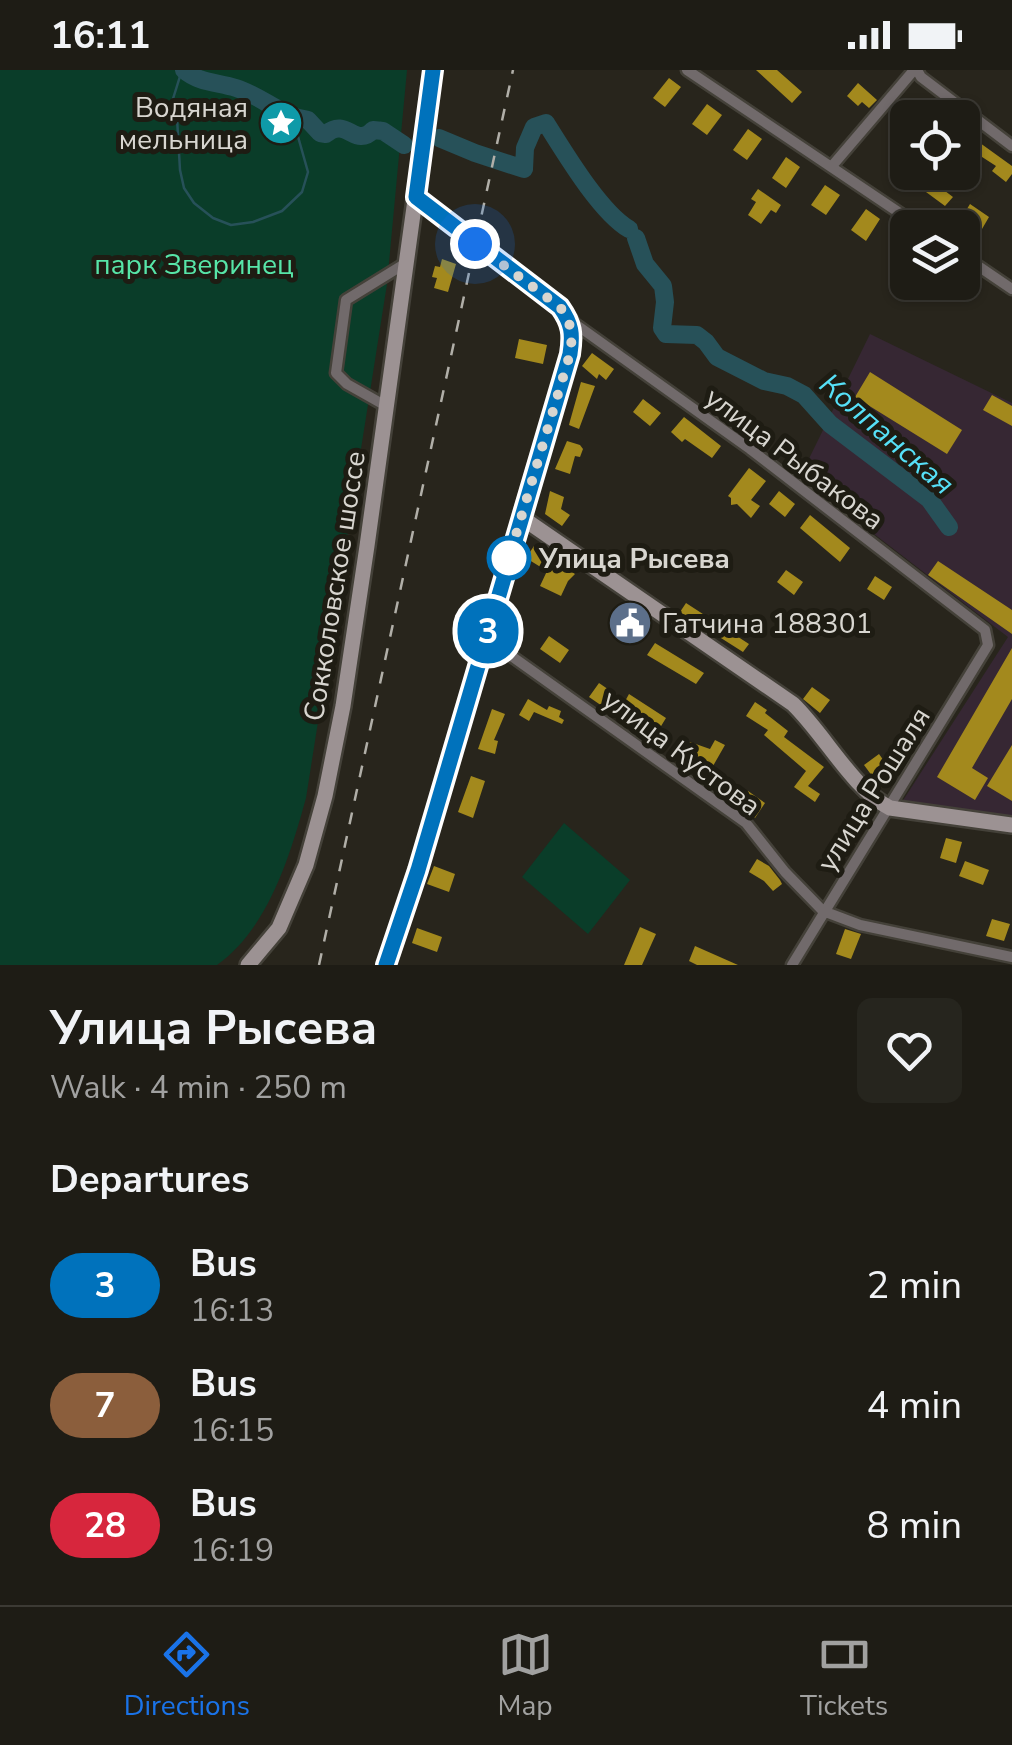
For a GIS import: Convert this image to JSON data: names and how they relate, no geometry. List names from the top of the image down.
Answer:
{
  "streets": {
    "main road": ["Сокколовское шоссе"],
    "street": ["улица Рыбакова", "улица Кустова", "улица Рошаля"]
  },
  "crossings": [
    ["улица Рыбакова", "улица Рошаля"],
    ["улица Кустова", "улица Рошаля"]
  ],
  "water": ["Колпанская"],
  "parks": ["парк Зверинец"],
  "places": {
    "place": ["Водяная мельница"],
    "other": ["Улица Рысева"],
    "public building": ["Гатчина 188301"]
  },
  "lines": ["bus line 3"],
  "page": {
    "status": "16:11",
    "on_map": "3",
    "heading": [
      ["Улица Рысева", "Walk · 4 min · 250 m"],
      "Departures"
    ],
    "list": [
      {
        "mark": "3",
        "name": "Bus",
        "note": "16:13",
        "value": "2 min"
      },
      {
        "mark": "7",
        "name": "Bus",
        "note": "16:15",
        "value": "4 min"
      },
      {
        "mark": "28",
        "name": "Bus",
        "note": "16:19",
        "value": "8 min"
      }
    ],
    "tabs": ["Directions", "Map", "Tickets"]
  }
}
